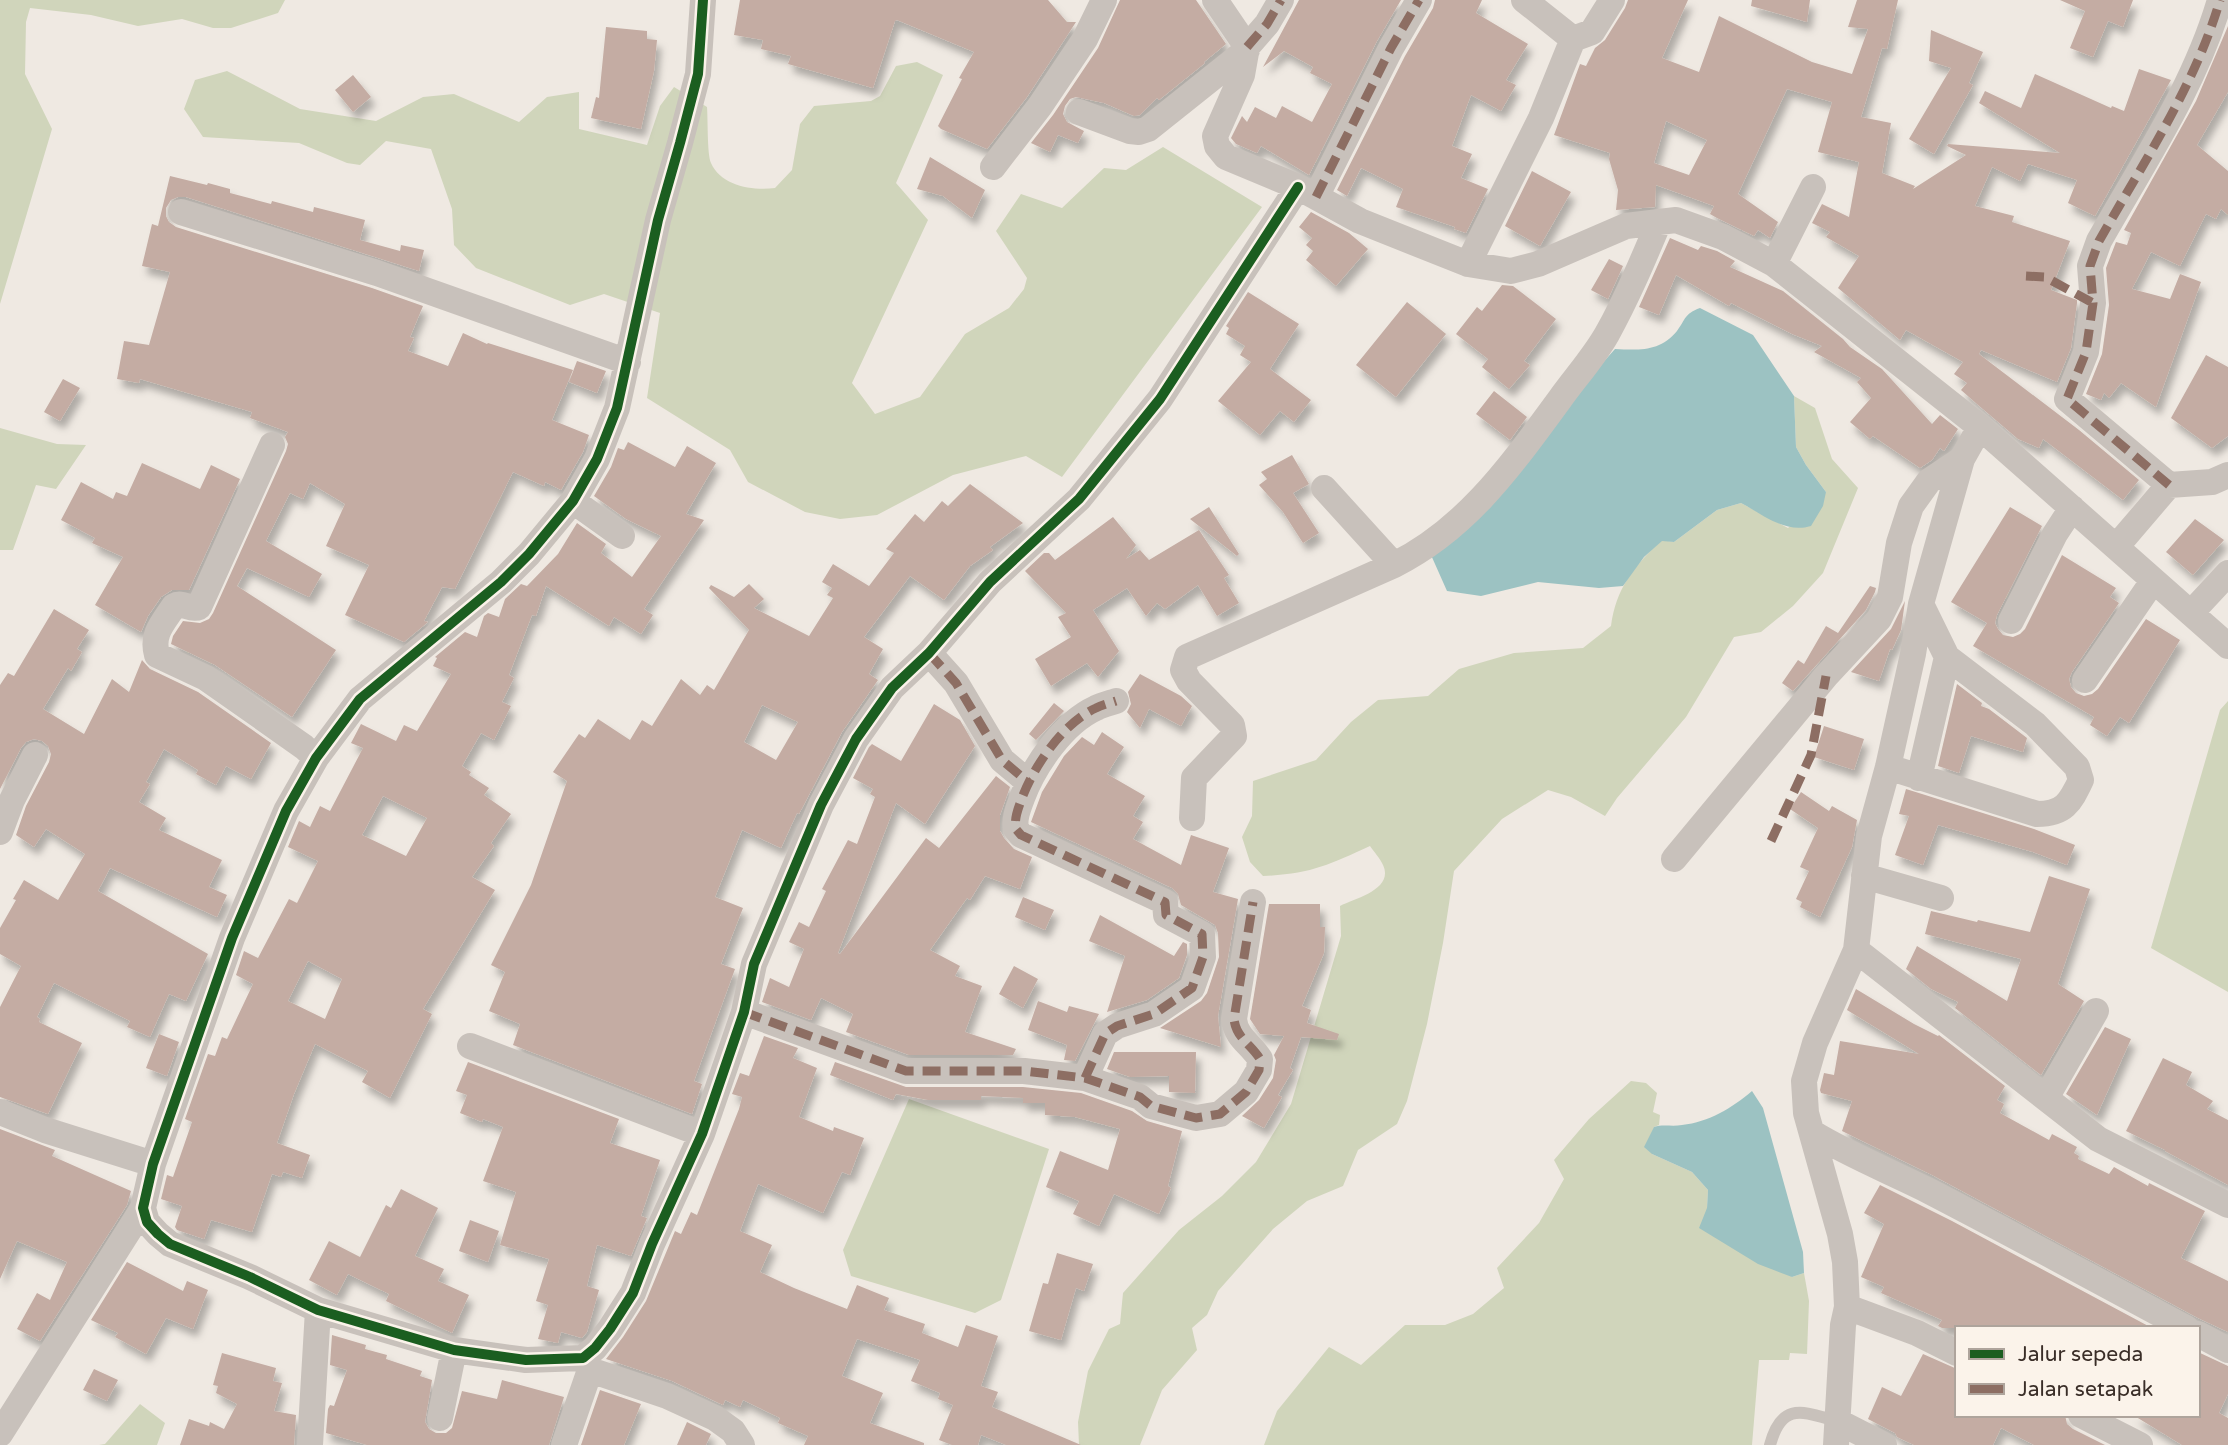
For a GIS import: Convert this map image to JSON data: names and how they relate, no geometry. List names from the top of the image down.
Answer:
{
  "legend": ["Jalur sepeda", "Jalan setapak"]
}
